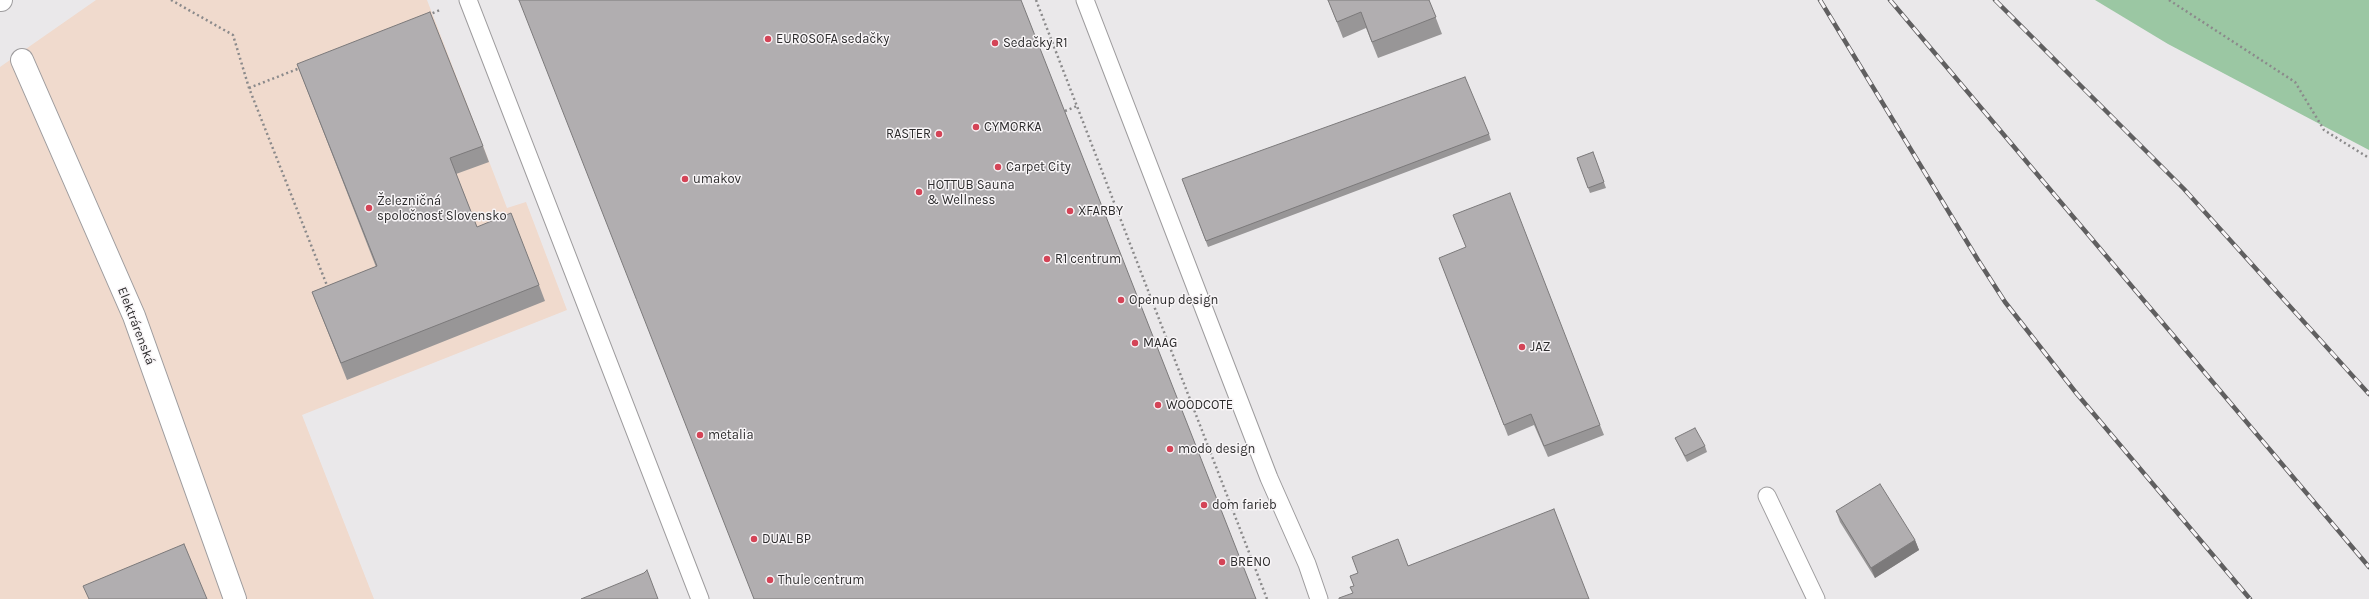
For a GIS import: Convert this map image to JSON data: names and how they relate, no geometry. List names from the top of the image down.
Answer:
{
  "streets": {
    "street": ["Elektrárenská"]
  },
  "places": [
    "EUROSOFA sedačky",
    "Sedačky R1",
    "CYMORKA",
    "RASTER",
    "Carpet City",
    "umakov",
    "HOTTUB Sauna & Wellness",
    "Železničná spoločnosť Slovensko",
    "XFARBY",
    "R1 centrum",
    "Openup design",
    "MAAG",
    "JAZ",
    "WOODCOTE",
    "metalia",
    "modo design",
    "dom farieb",
    "DUAL BP",
    "BRENO",
    "Thule centrum"
  ]
}
